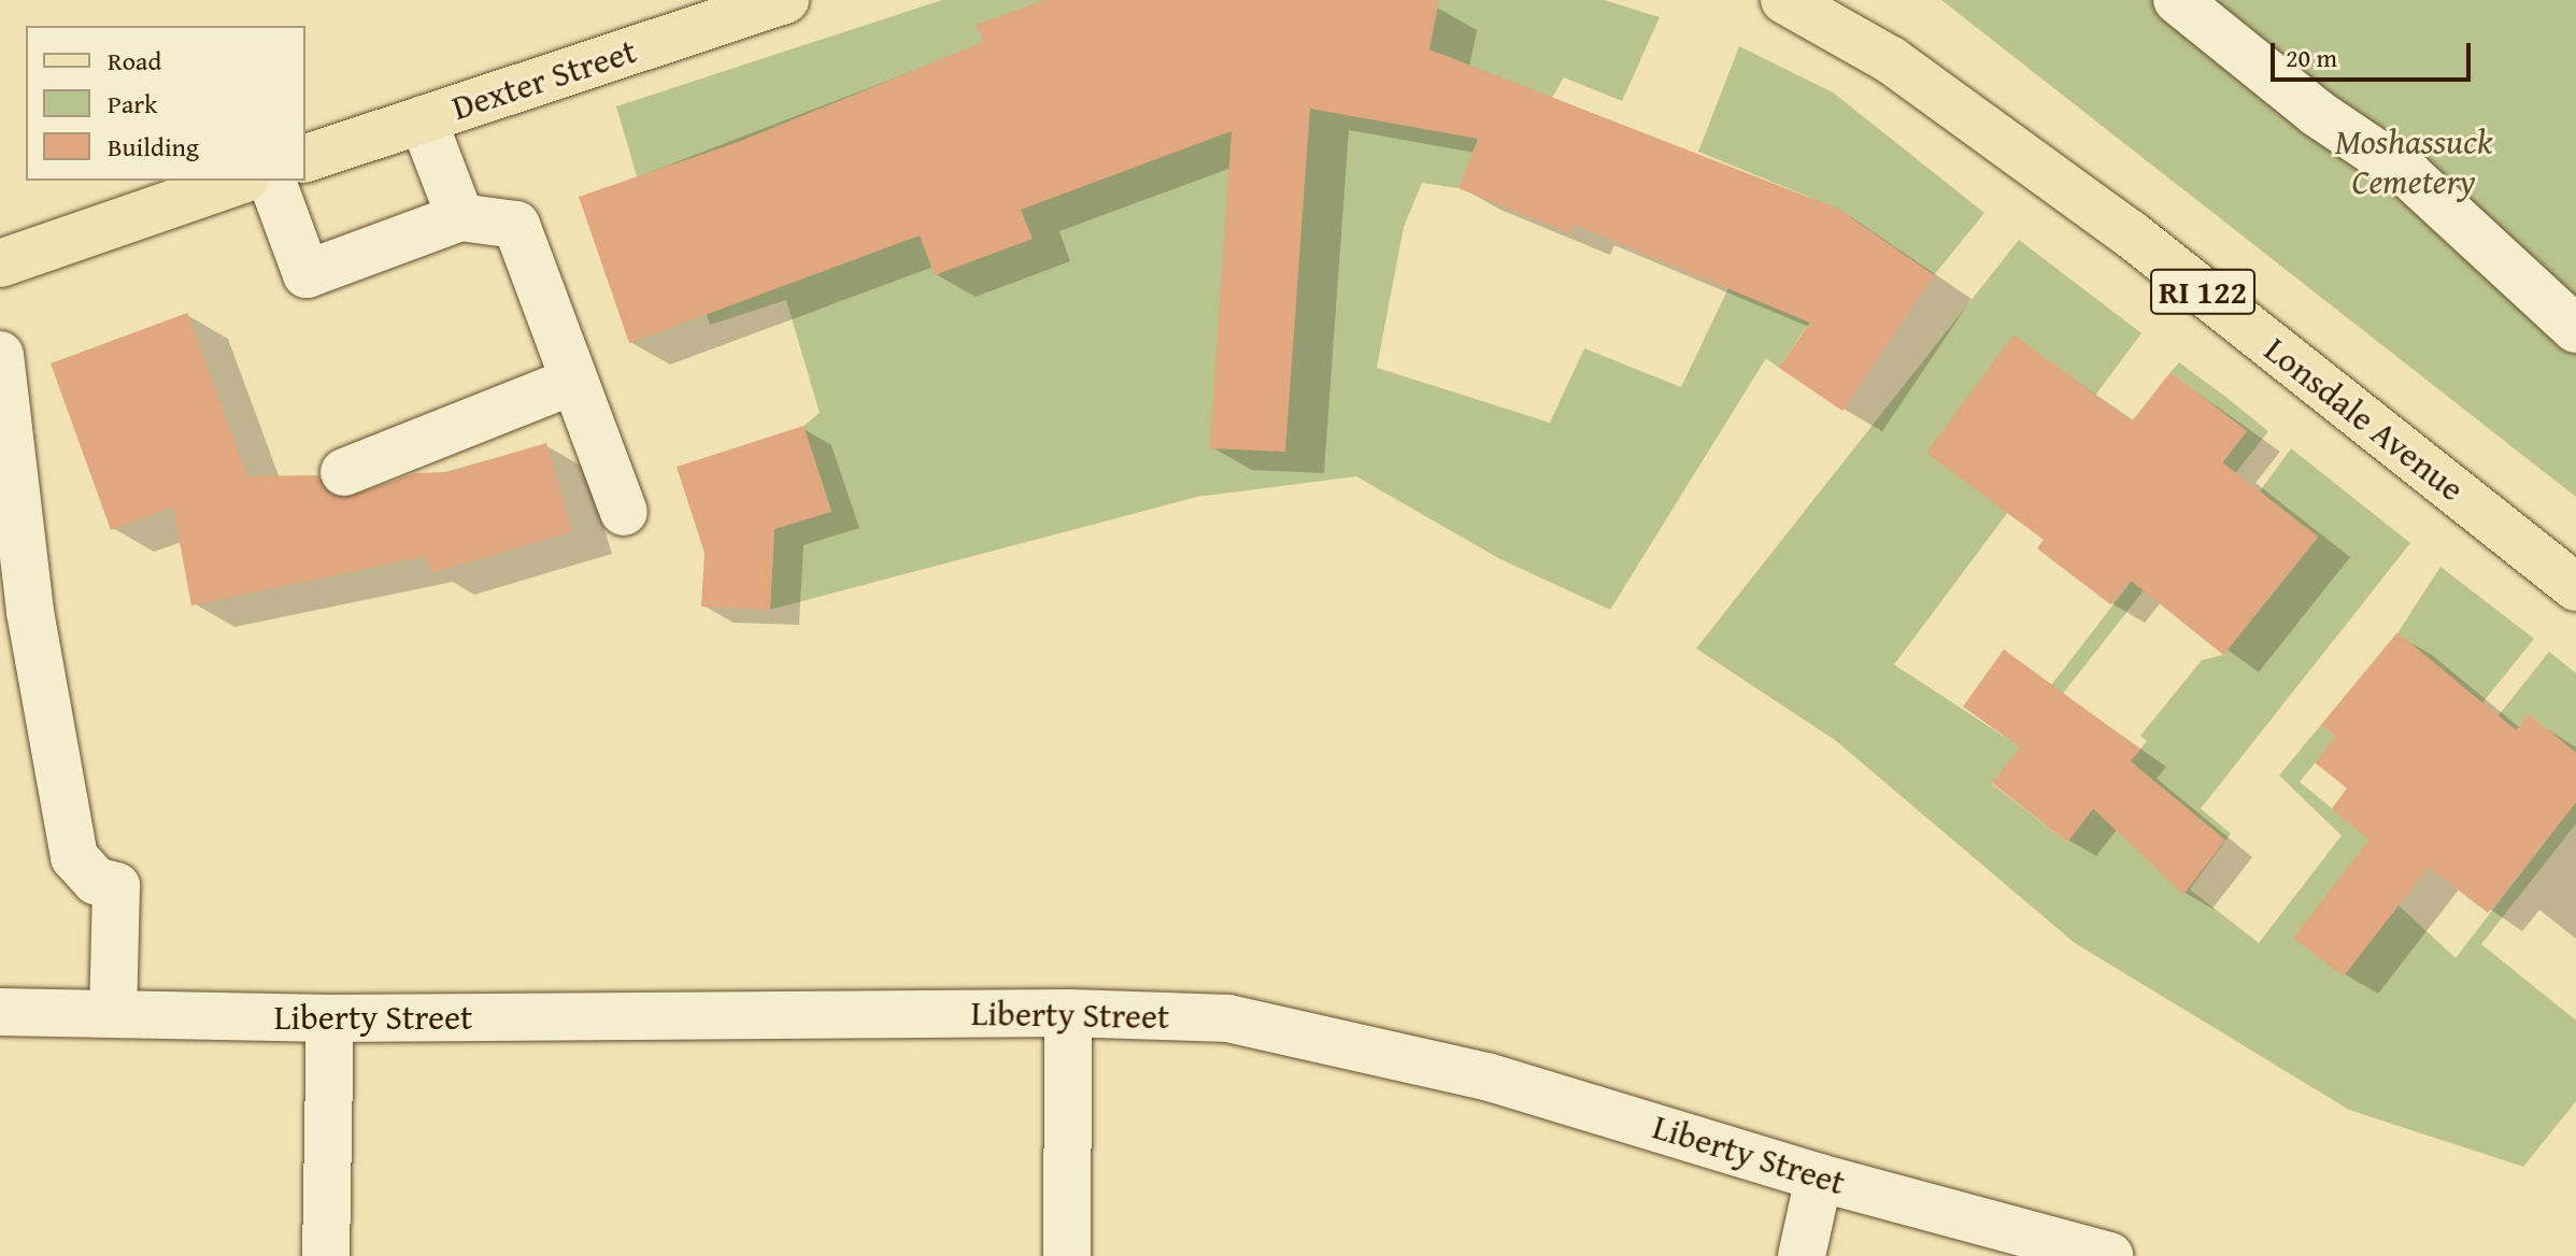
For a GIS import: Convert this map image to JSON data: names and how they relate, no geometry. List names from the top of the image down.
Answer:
{
  "streets": {
    "main road": ["Dexter Street", "RI 122", "Lonsdale Avenue"],
    "street": ["Liberty Street"]
  },
  "parks": ["Moshassuck Cemetery"],
  "legend": ["Road", "Park", "Building"],
  "scale_bar": "20 m"
}
